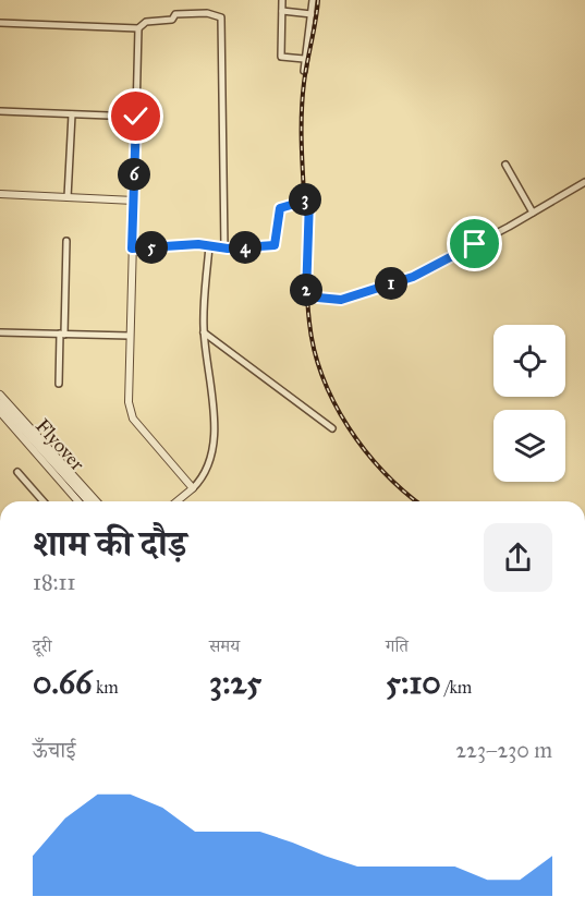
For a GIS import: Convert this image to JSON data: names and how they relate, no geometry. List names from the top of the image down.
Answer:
{
  "streets": {
    "main road": ["Flyover"]
  },
  "page": {
    "pins": [
      "6",
      "3",
      "4",
      "5",
      "1",
      "2"
    ],
    "heading": ["शाम की दौड़", "18:11"],
    "stats": [
      ["दूरी", "0.66 km"],
      ["समय", "3:25"],
      ["गति", "5:10 /km"]
    ],
    "chart": ["ऊँचाई", "223–230 m"]
  }
}
